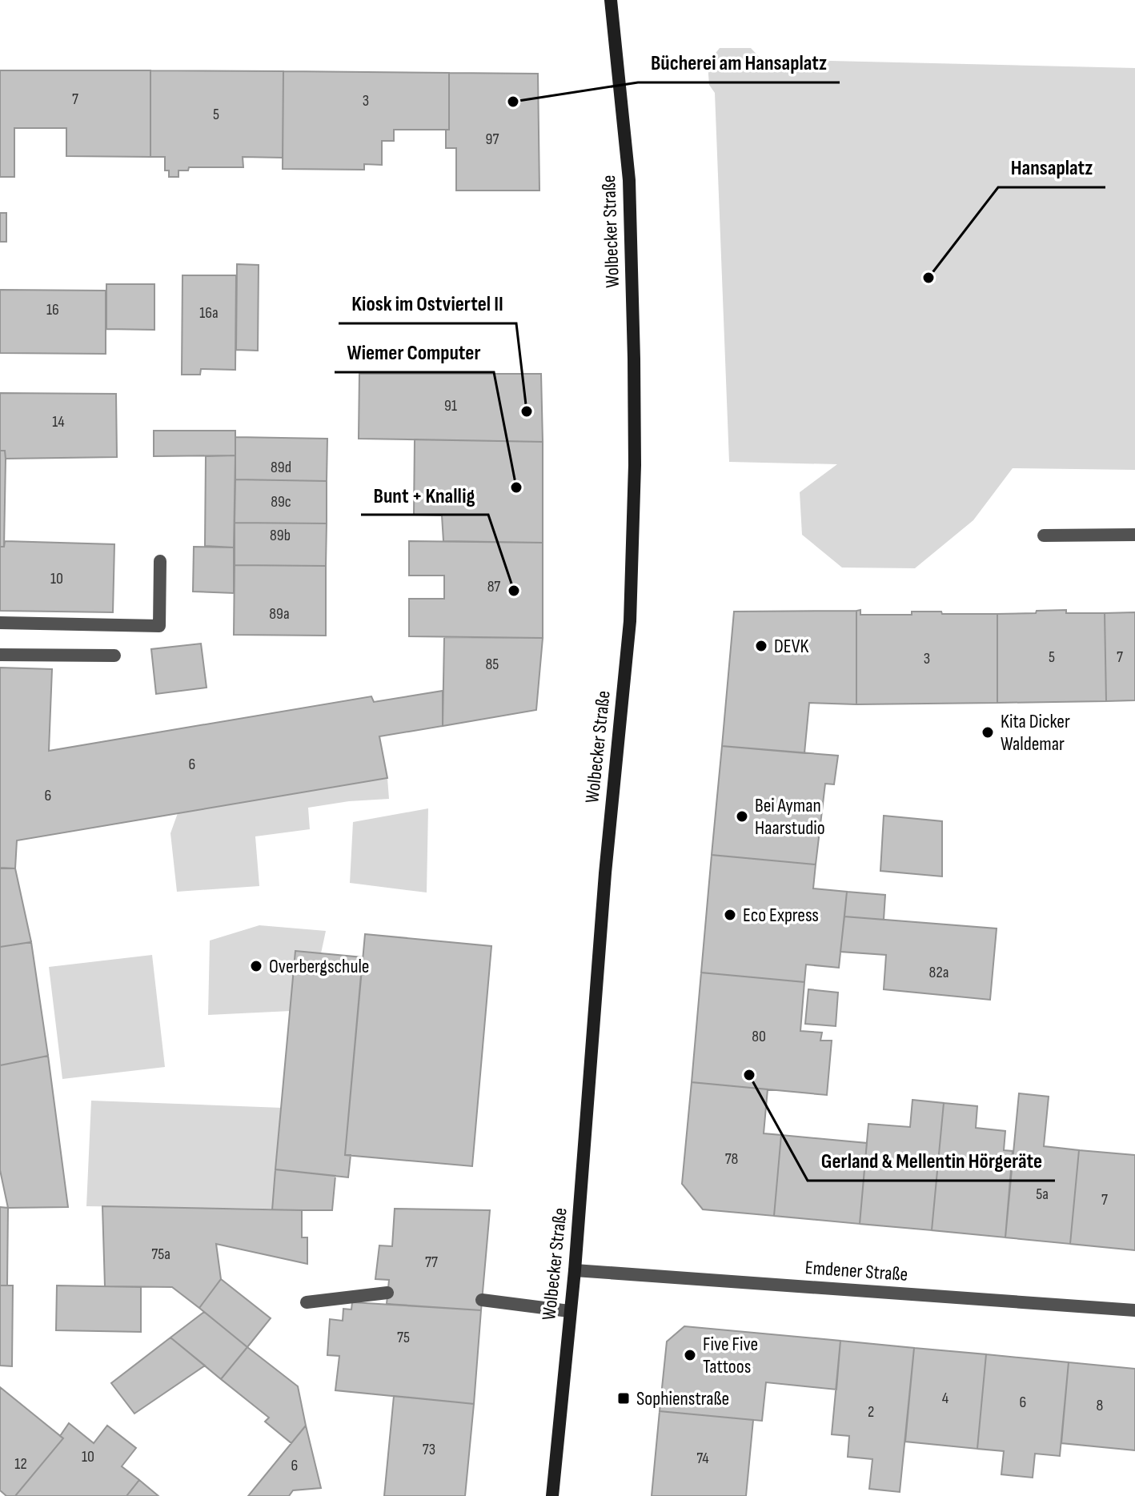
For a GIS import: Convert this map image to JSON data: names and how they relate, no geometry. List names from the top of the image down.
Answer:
{
  "streets": {
    "main road": ["Wolbecker Straße"],
    "street": ["Emdener Straße"]
  },
  "crossings": [
    ["Wolbecker Straße", "Emdener Straße"]
  ],
  "places": {
    "other": [
      "Bücherei am Hansaplatz",
      "Hansaplatz",
      "Kiosk im Ostviertel II",
      "Wiemer Computer",
      "Bunt + Knallig",
      "DEVK",
      "Kita Dicker Waldemar",
      "Bei Ayman Haarstudio",
      "Eco Express",
      "Overbergschule",
      "Gerland & Mellentin Hörgeräte",
      "Five Five Tattoos"
    ],
    "transit": ["Sophienstraße"]
  },
  "house_numbers": [
    "7",
    "3",
    "5",
    "97",
    "16",
    "16a",
    "91",
    "14",
    "89d",
    "89c",
    "89b",
    "10",
    "87",
    "89a",
    "5",
    "7",
    "3",
    "85",
    "6",
    "6",
    "82a",
    "80",
    "78",
    "5a",
    "7",
    "75a",
    "77",
    "75",
    "4",
    "6",
    "8",
    "2",
    "73",
    "10",
    "74",
    "12",
    "6"
  ]
}
